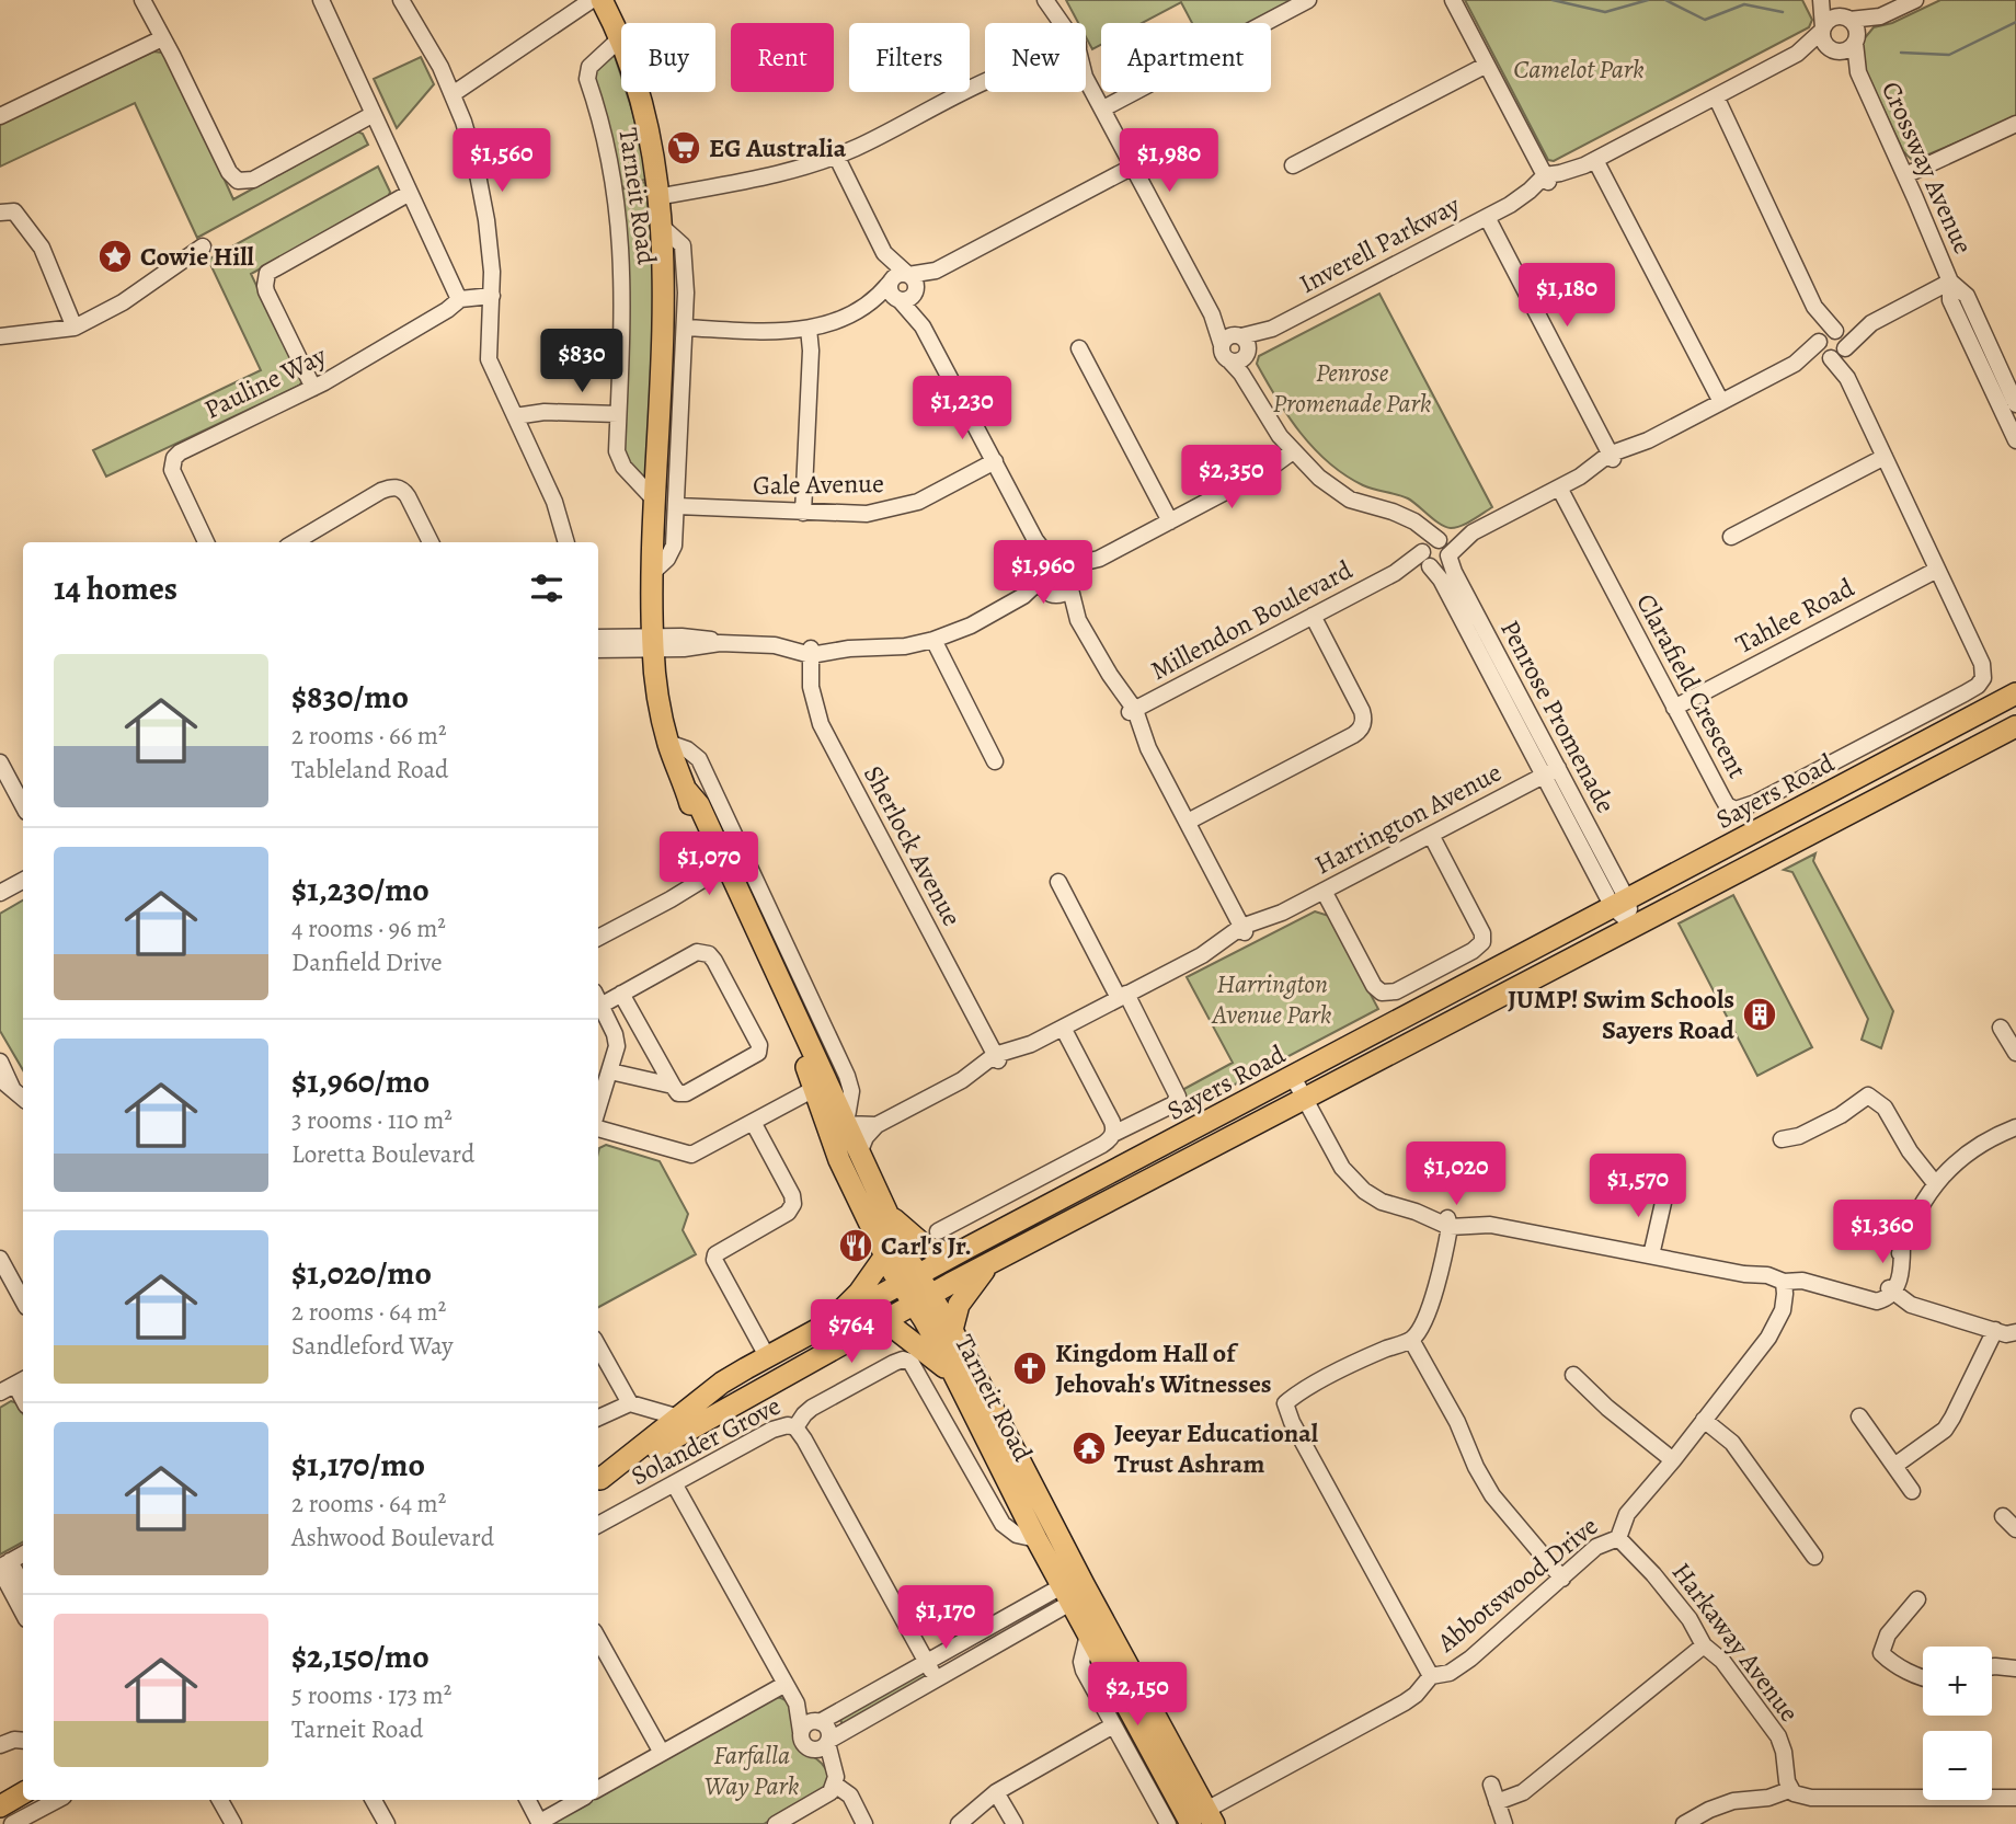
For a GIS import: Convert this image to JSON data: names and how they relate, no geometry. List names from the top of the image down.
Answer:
{
  "streets": {
    "main road": ["Tarneit Road", "Sayers Road"],
    "street": [
      "Crossway Avenue",
      "Inverell Parkway",
      "Pauline Way",
      "Gale Avenue",
      "Tahlee Road",
      "Millendon Boulevard",
      "Clarafield Crescent",
      "Penrose Promenade",
      "Harrington Avenue",
      "Sherlock Avenue",
      "Solander Grove",
      "Abbotswood Drive",
      "Harkaway Avenue"
    ]
  },
  "crossings": [
    ["Crossway Avenue", "Inverell Parkway"],
    ["Tarneit Road", "Gale Avenue"],
    ["Tarneit Road", "Sayers Road"],
    ["Tarneit Road", "Harrington Avenue"],
    ["Tarneit Road", "Solander Grove"],
    ["Tarneit Road", "Abbotswood Drive"],
    ["Tahlee Road", "Clarafield Crescent"],
    ["Millendon Boulevard", "Penrose Promenade"],
    ["Penrose Promenade", "Sayers Road"],
    ["Penrose Promenade", "Harrington Avenue"],
    ["Harrington Avenue", "Sherlock Avenue"],
    ["Abbotswood Drive", "Harkaway Avenue"]
  ],
  "parks": [
    "Camelot Park",
    "Penrose Promenade Park",
    "Harrington Avenue Park",
    "Farfalla Way Park"
  ],
  "places": {
    "supermarket": ["EG Australia"],
    "place": ["Cowie Hill"],
    "building": ["JUMP! Swim Schools Sayers Road"],
    "restaurant": ["Carl's Jr."],
    "church": ["Kingdom Hall of Jehovah's Witnesses"],
    "temple": ["Jeeyar Educational Trust Ashram"]
  },
  "page": {
    "chip": [
      "Buy",
      "Rent",
      "Filters",
      "New",
      "Apartment"
    ],
    "price": [
      "$1,560",
      "$1,980",
      "$1,180",
      "$830",
      "$1,230",
      "$2,350",
      "$1,960",
      "$1,070",
      "$1,020",
      "$1,570",
      "$1,360",
      "$764",
      "$1,170",
      "$2,150"
    ],
    "heading": "14 homes",
    "list": [
      {
        "name": "$830/mo",
        "note": "2 rooms · 66 m² · Tableland Road"
      },
      {
        "name": "$1,230/mo",
        "note": "4 rooms · 96 m² · Danfield Drive"
      },
      {
        "name": "$1,960/mo",
        "note": "3 rooms · 110 m² · Loretta Boulevard"
      },
      {
        "name": "$1,020/mo",
        "note": "2 rooms · 64 m² · Sandleford Way"
      },
      {
        "name": "$1,170/mo",
        "note": "2 rooms · 64 m² · Ashwood Boulevard"
      },
      {
        "name": "$2,150/mo",
        "note": "5 rooms · 173 m² · Tarneit Road"
      }
    ],
    "map_buttons": ["+", "−"]
  }
}
